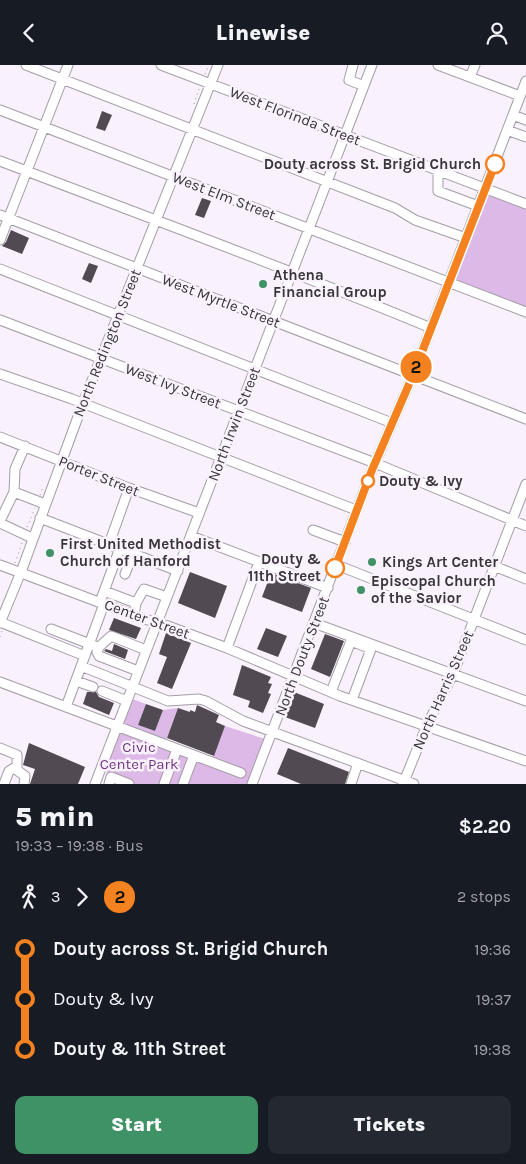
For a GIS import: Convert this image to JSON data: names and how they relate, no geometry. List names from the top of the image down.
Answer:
{
  "streets": {
    "street": [
      "West Florinda Street",
      "West Elm Street",
      "West Myrtle Street",
      "North Redington Street",
      "West Ivy Street",
      "North Irwin Street",
      "Porter Street",
      "Center Street",
      "North Douty Street",
      "North Harris Street"
    ]
  },
  "crossings": [
    ["West Florinda Street", "North Redington Street"],
    ["West Florinda Street", "North Irwin Street"],
    ["West Florinda Street", "North Douty Street"],
    ["West Elm Street", "North Redington Street"],
    ["West Elm Street", "North Irwin Street"],
    ["West Elm Street", "North Douty Street"],
    ["West Myrtle Street", "North Redington Street"],
    ["West Myrtle Street", "North Irwin Street"],
    ["West Myrtle Street", "North Douty Street"],
    ["North Redington Street", "West Ivy Street"],
    ["North Redington Street", "Porter Street"],
    ["North Redington Street", "Center Street"],
    ["West Ivy Street", "North Irwin Street"],
    ["West Ivy Street", "North Douty Street"],
    ["West Ivy Street", "North Harris Street"],
    ["North Irwin Street", "Porter Street"],
    ["North Irwin Street", "Center Street"],
    ["Center Street", "North Douty Street"],
    ["Center Street", "North Harris Street"]
  ],
  "parks": ["Civic Center Park"],
  "places": [
    "Douty across St. Brigid Church",
    "Athena Financial Group",
    "Douty & Ivy",
    "First United Methodist Church of Hanford",
    "Kings Art Center",
    "Douty & 11th Street",
    "Episcopal Church of the Savior"
  ],
  "lines": ["bus line 2"],
  "page": {
    "header": "Linewise",
    "on_map": "2",
    "heading": ["5 min", "19:33 – 19:38 · Bus", "$2.20"],
    "legs": ["3", "2", "2 stops"],
    "list": [
      {
        "name": "Douty across St. Brigid Church",
        "value": "19:36"
      },
      {
        "name": "Douty & Ivy",
        "value": "19:37"
      },
      {
        "name": "Douty & 11th Street",
        "value": "19:38"
      }
    ],
    "buttons": ["Start", "Tickets"]
  }
}
